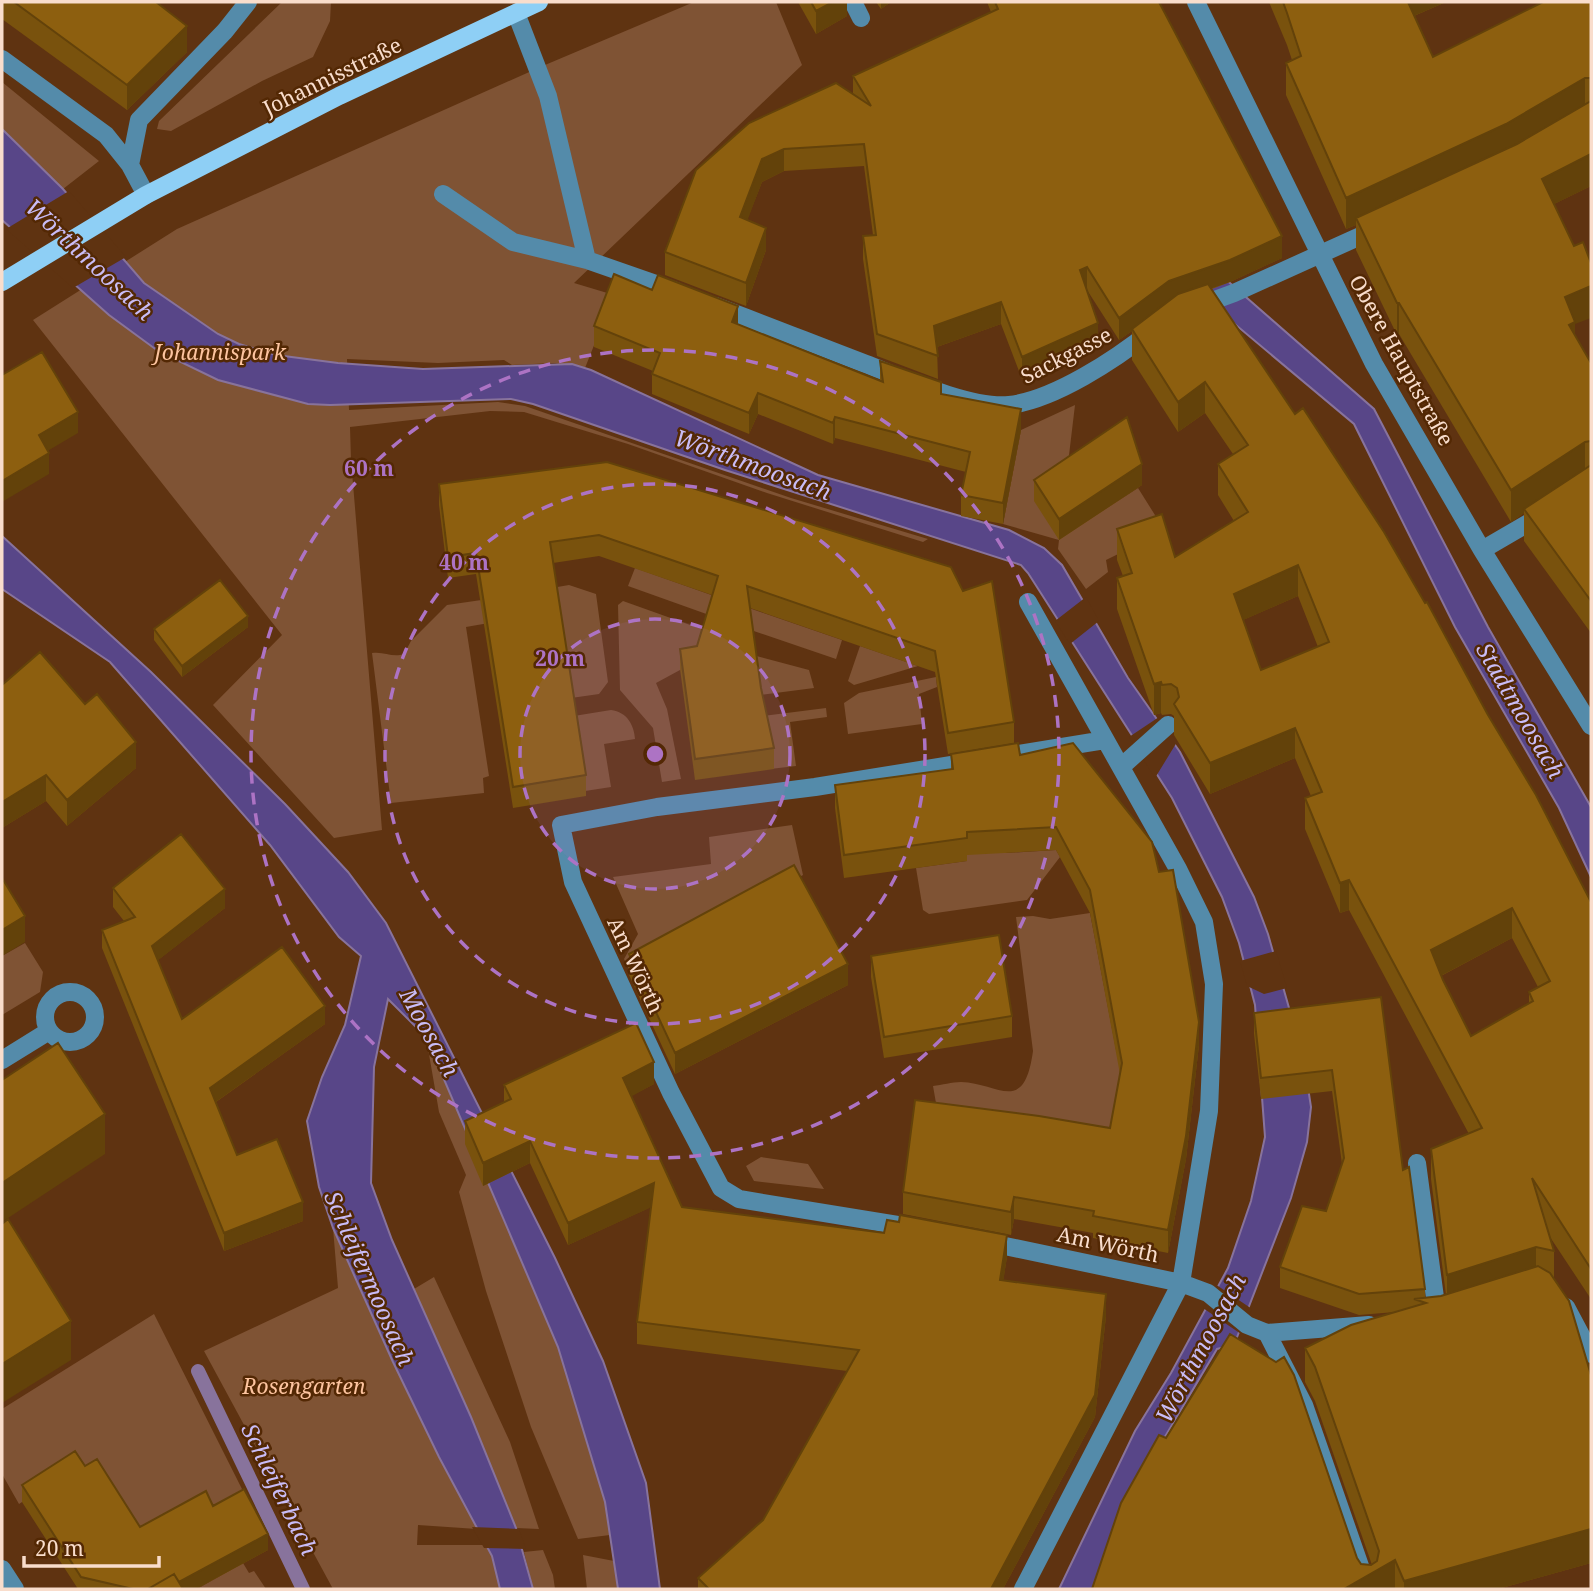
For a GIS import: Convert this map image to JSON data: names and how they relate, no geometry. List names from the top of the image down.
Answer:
{
  "streets": {
    "main road": ["Johannisstraße"],
    "street": ["Sackgasse", "Obere Hauptstraße", "Am Wörth"]
  },
  "water": [
    "Wörthmoosach",
    "Stadtmoosach",
    "Moosach",
    "Schleifermoosach",
    "Schleiferbach"
  ],
  "parks": ["Johannispark", "Rosengarten"],
  "scale_bar": "20 m",
  "rings": ["60 m", "40 m", "20 m"]
}
